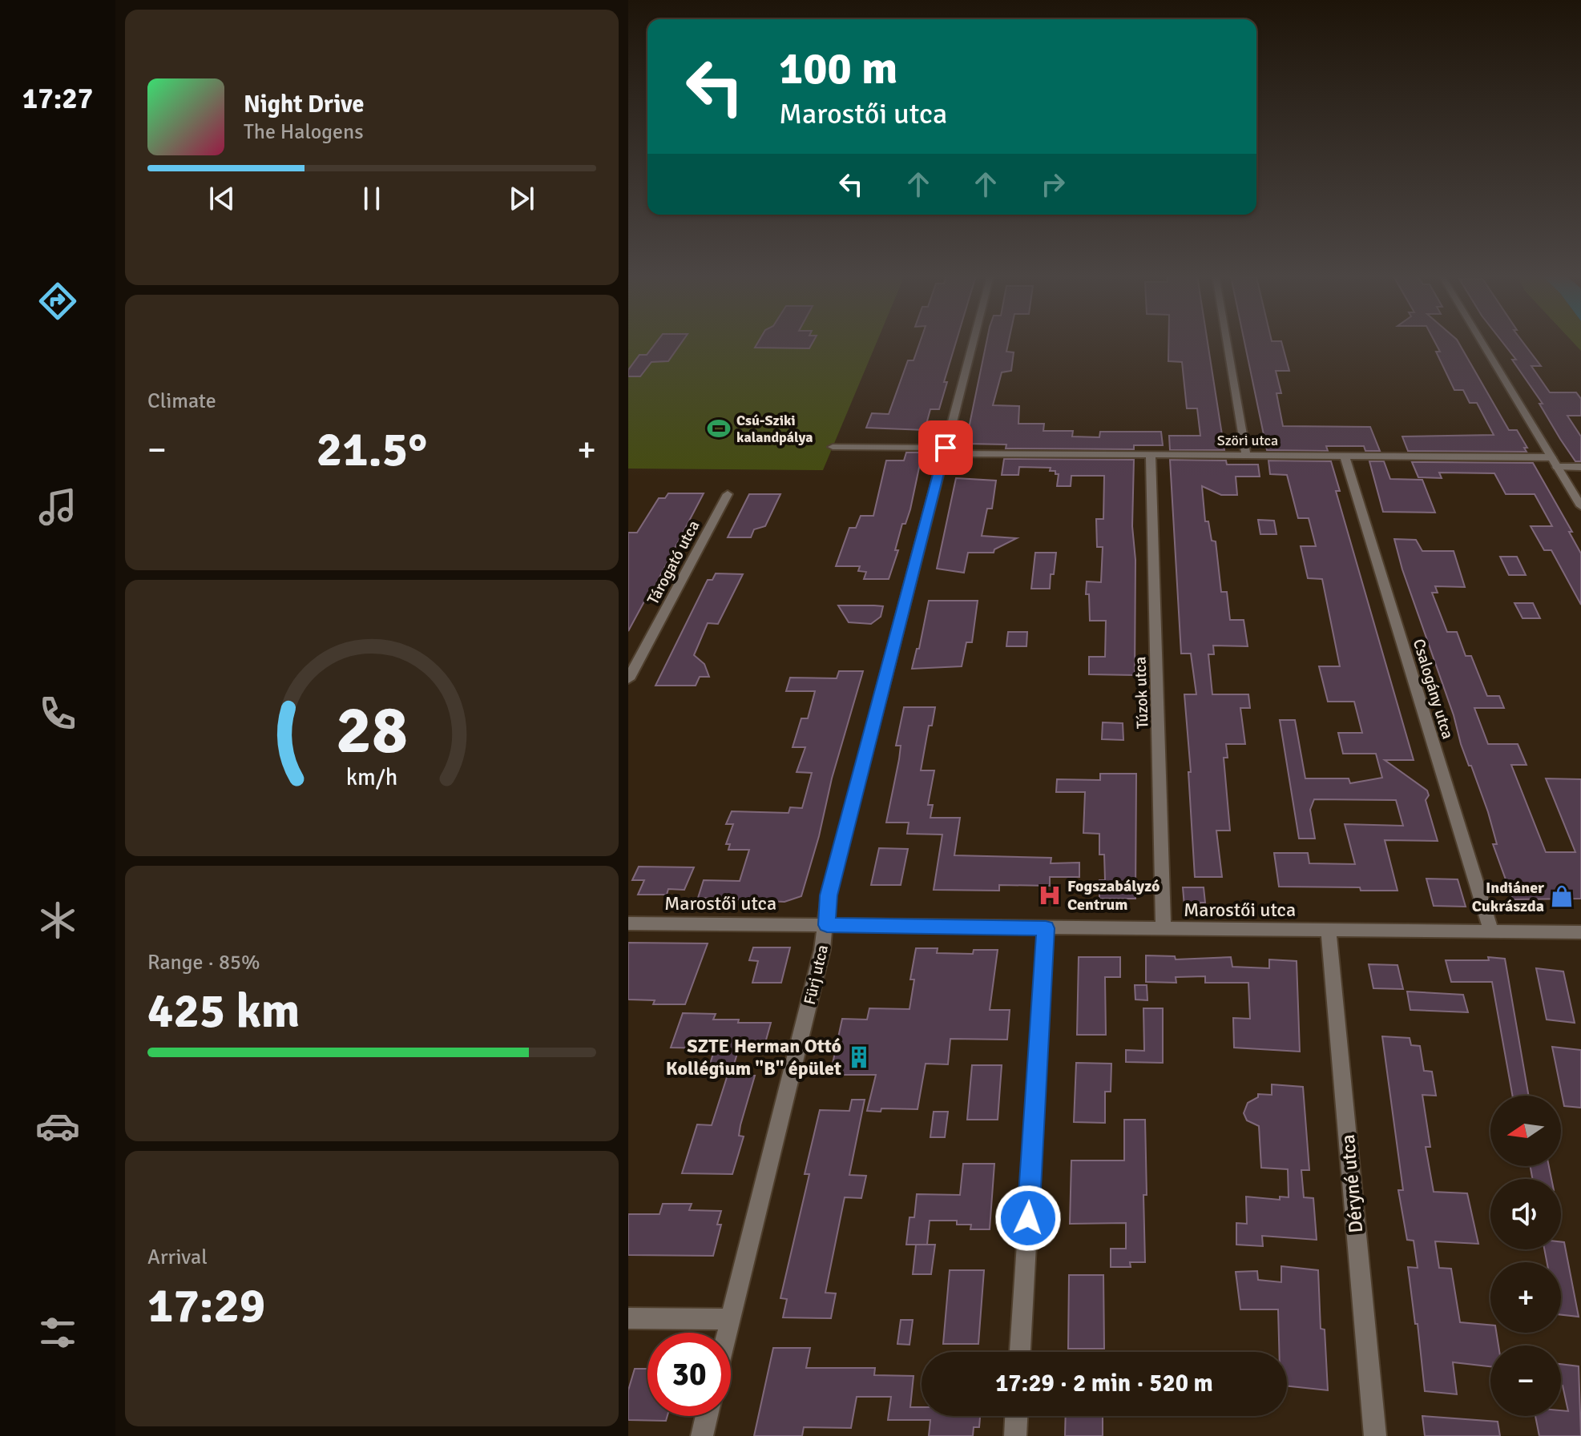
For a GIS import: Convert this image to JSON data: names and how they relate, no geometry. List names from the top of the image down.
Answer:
{
  "streets": {
    "street": [
      "Szöri utca",
      "Tárogató utca",
      "Csalogány utca",
      "Túzok utca",
      "Marostői utca",
      "Fürj utca",
      "Déryné utca"
    ]
  },
  "crossings": [
    ["Szöri utca", "Csalogány utca"],
    ["Szöri utca", "Túzok utca"],
    ["Szöri utca", "Fürj utca"],
    ["Csalogány utca", "Marostői utca"],
    ["Túzok utca", "Marostői utca"],
    ["Marostői utca", "Fürj utca"],
    ["Marostői utca", "Déryné utca"]
  ],
  "places": {
    "sports": ["Csú-Sziki kalandpálya"],
    "hospital": ["Fogszabályzó Centrum"],
    "shop": ["Indiáner Cukrászda"],
    "building": ["SZTE Herman Ottó Kollégium \"B\" épület"]
  },
  "north": "left",
  "page": {
    "tabs": "17:27",
    "turn": ["100 m", "Marostői utca"],
    "song": ["Night Drive", "The Halogens"],
    "tile": [
      "Climate",
      ["Range · 85%", "425 km"],
      ["Arrival", "17:29"]
    ],
    "heat": ["−", "21.5°", "+"],
    "map_buttons": ["+", "−"],
    "limit": "30",
    "trip": "17:29 · 2 min · 520 m",
    "gauge": ["28", "km/h"]
  }
}
